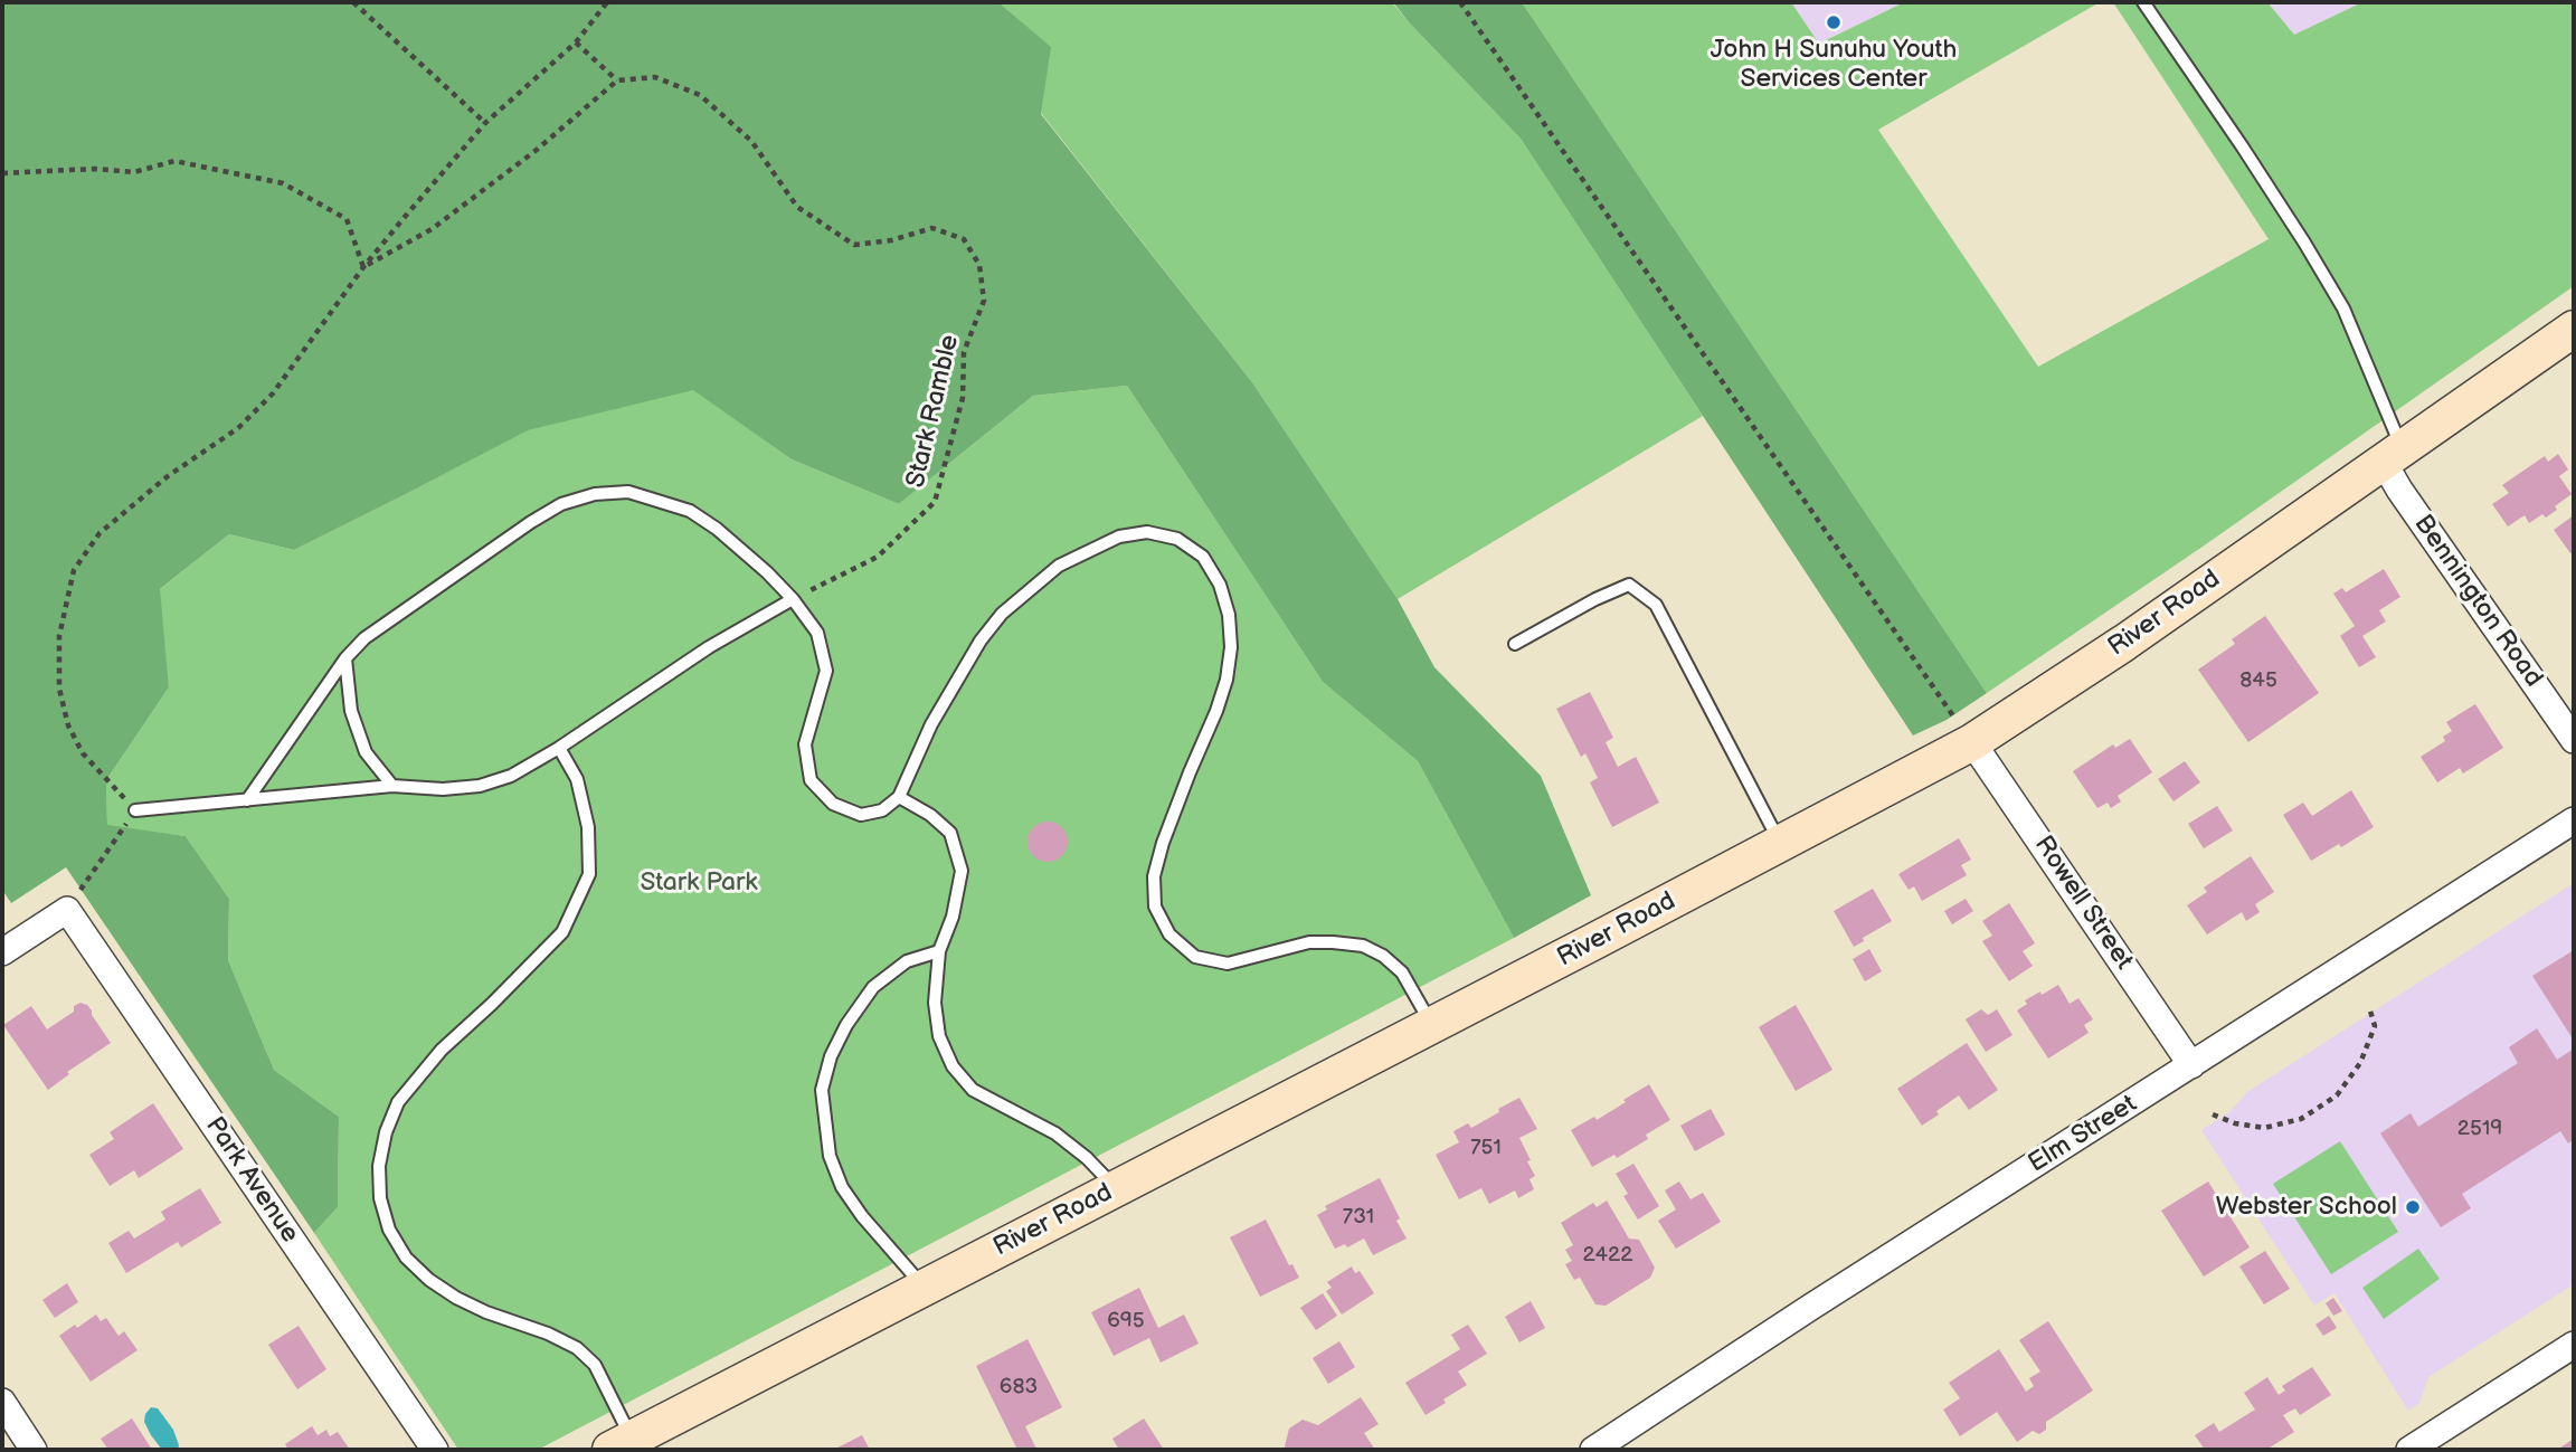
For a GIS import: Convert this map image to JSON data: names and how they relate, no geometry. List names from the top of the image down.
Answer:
{
  "streets": {
    "street": [
      "Bennington Road",
      "River Road",
      "Rowell Street",
      "Elm Street",
      "Park Avenue"
    ],
    "path": ["Stark Ramble"]
  },
  "crossings": [
    ["Bennington Road", "River Road"],
    ["River Road", "Rowell Street"],
    ["Rowell Street", "Elm Street"]
  ],
  "parks": ["Stark Park"],
  "places": ["John H Sunuhu Youth Services Center", "Webster School"],
  "house_numbers": [
    "845",
    "2519",
    "751",
    "731",
    "2422",
    "695",
    "683"
  ]
}
